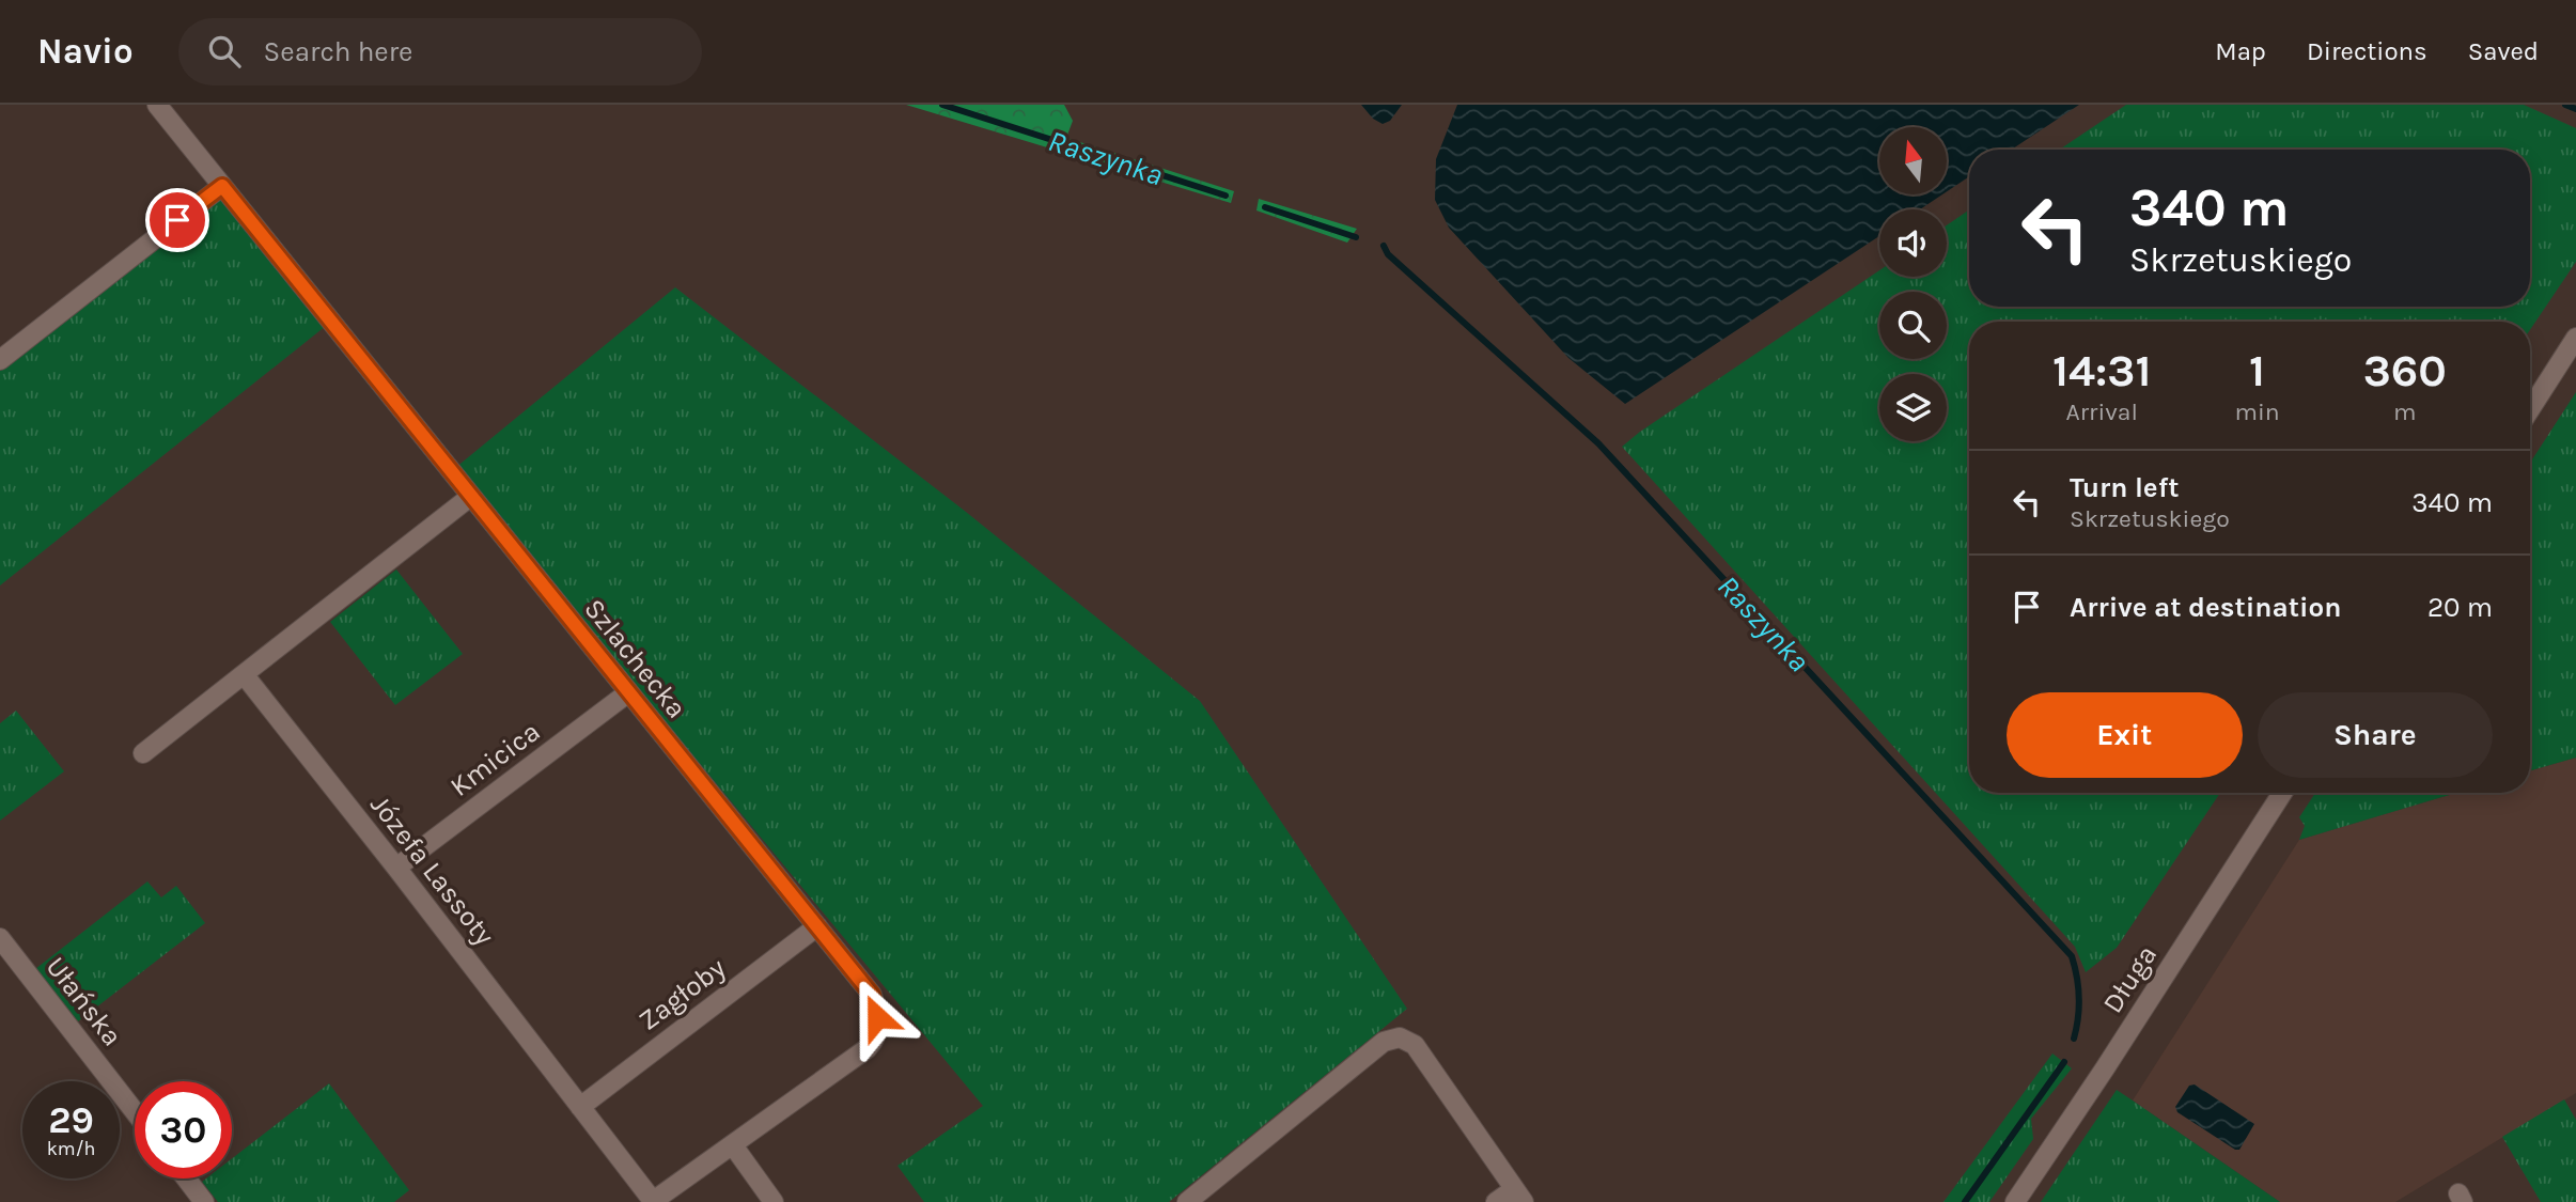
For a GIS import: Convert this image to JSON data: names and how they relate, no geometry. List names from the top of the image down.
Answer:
{
  "streets": {
    "street": [
      "Szlachecka",
      "Kmicica",
      "Józefa Lassoty",
      "Długa",
      "Zagłoby",
      "Ułańska"
    ]
  },
  "crossings": [
    ["Szlachecka", "Kmicica"],
    ["Szlachecka", "Józefa Lassoty"],
    ["Szlachecka", "Zagłoby"],
    ["Kmicica", "Józefa Lassoty"],
    ["Józefa Lassoty", "Zagłoby"]
  ],
  "water": ["Raszynka"],
  "north": "top",
  "page": {
    "header": "Navio",
    "search": "Search here",
    "nav": ["Map", "Directions", "Saved"],
    "turn": ["340 m", "Skrzetuskiego"],
    "eta": [
      "14:31",
      "Arrival",
      "1",
      "min",
      "360",
      "m"
    ],
    "list": [
      {
        "name": "Turn left",
        "note": "Skrzetuskiego",
        "value": "340 m"
      },
      {
        "name": "Arrive at destination",
        "value": "20 m"
      }
    ],
    "buttons": ["Exit", "Share"],
    "speed": "29 km/h",
    "limit": "30"
  }
}
